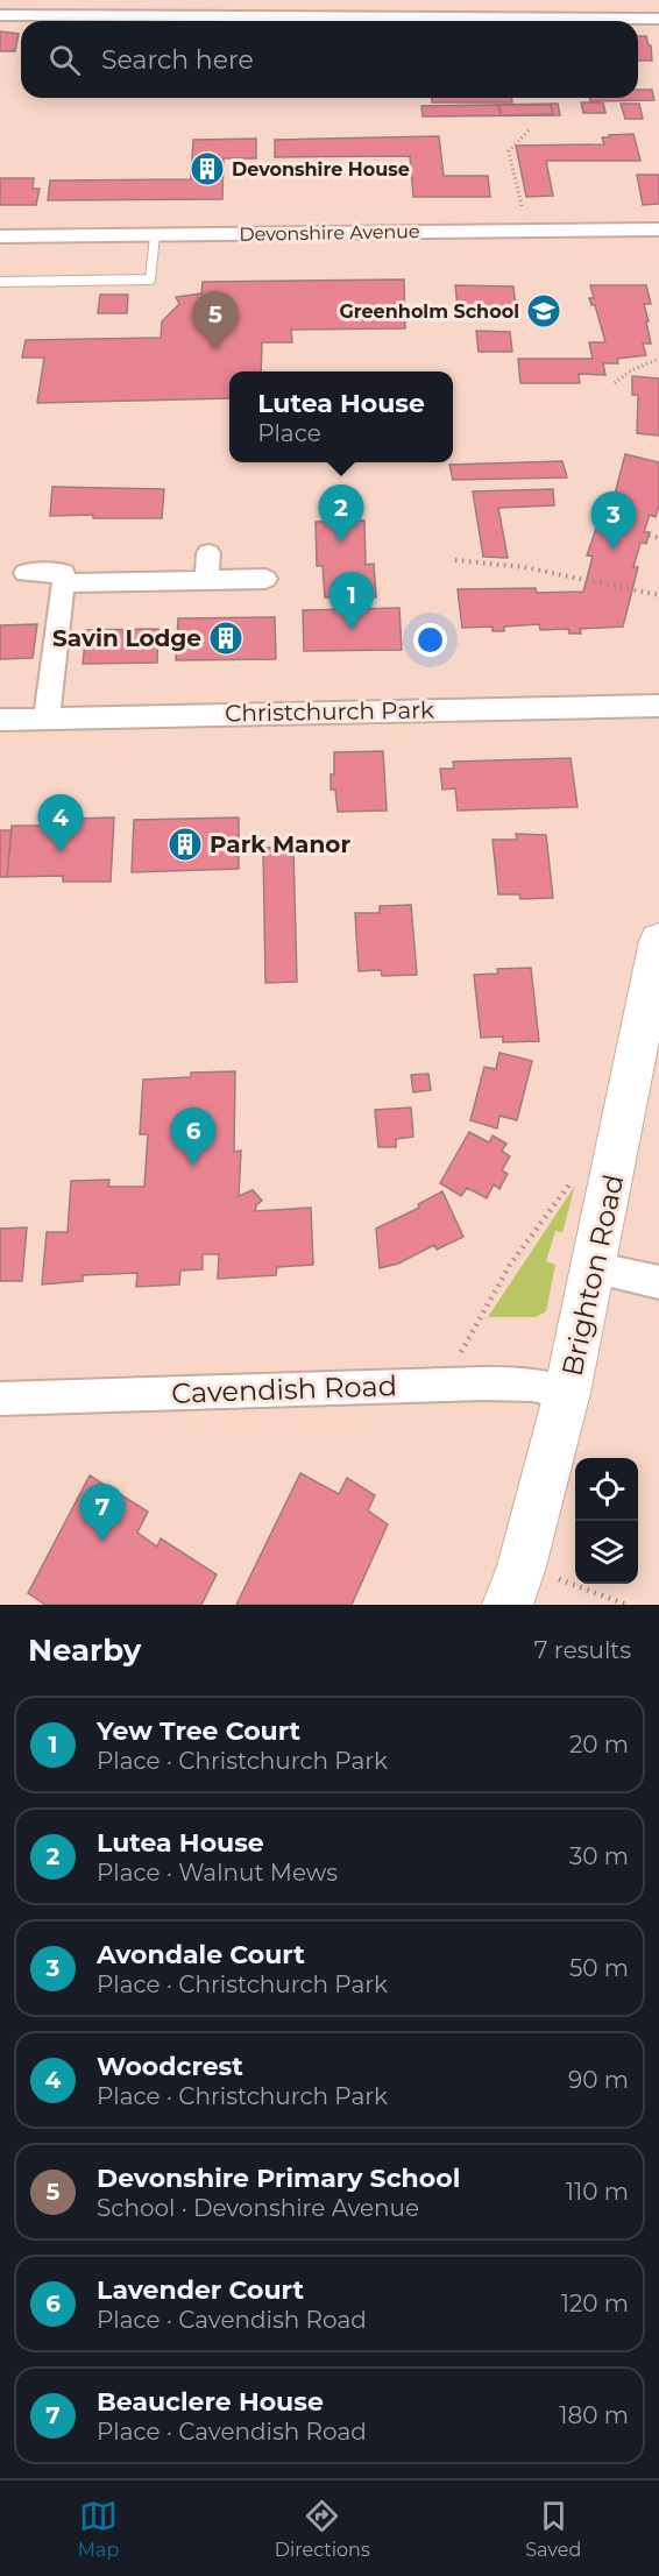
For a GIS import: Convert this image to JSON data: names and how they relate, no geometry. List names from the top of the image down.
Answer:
{
  "streets": {
    "main road": ["Brighton Road"],
    "street": ["Devonshire Avenue", "Christchurch Park", "Cavendish Road"]
  },
  "crossings": [
    ["Brighton Road", "Cavendish Road"]
  ],
  "places": {
    "building": ["Devonshire House", "Savin Lodge", "Park Manor"],
    "school or university": ["Greenholm School"]
  },
  "page": {
    "search": "Search here",
    "pins": [
      "5",
      "2",
      "3",
      "1",
      "4",
      "6",
      "7"
    ],
    "popup": ["Lutea House", "Place"],
    "heading": ["Nearby", "7 results"],
    "list": [
      {
        "mark": "1",
        "name": "Yew Tree Court",
        "note": "Place · Christchurch Park",
        "value": "20 m"
      },
      {
        "mark": "2",
        "name": "Lutea House",
        "note": "Place · Walnut Mews",
        "value": "30 m"
      },
      {
        "mark": "3",
        "name": "Avondale Court",
        "note": "Place · Christchurch Park",
        "value": "50 m"
      },
      {
        "mark": "4",
        "name": "Woodcrest",
        "note": "Place · Christchurch Park",
        "value": "90 m"
      },
      {
        "mark": "5",
        "name": "Devonshire Primary School",
        "note": "School · Devonshire Avenue",
        "value": "110 m"
      },
      {
        "mark": "6",
        "name": "Lavender Court",
        "note": "Place · Cavendish Road",
        "value": "120 m"
      },
      {
        "mark": "7",
        "name": "Beauclere House",
        "note": "Place · Cavendish Road",
        "value": "180 m"
      }
    ],
    "nav": ["Map", "Directions", "Saved"]
  }
}
